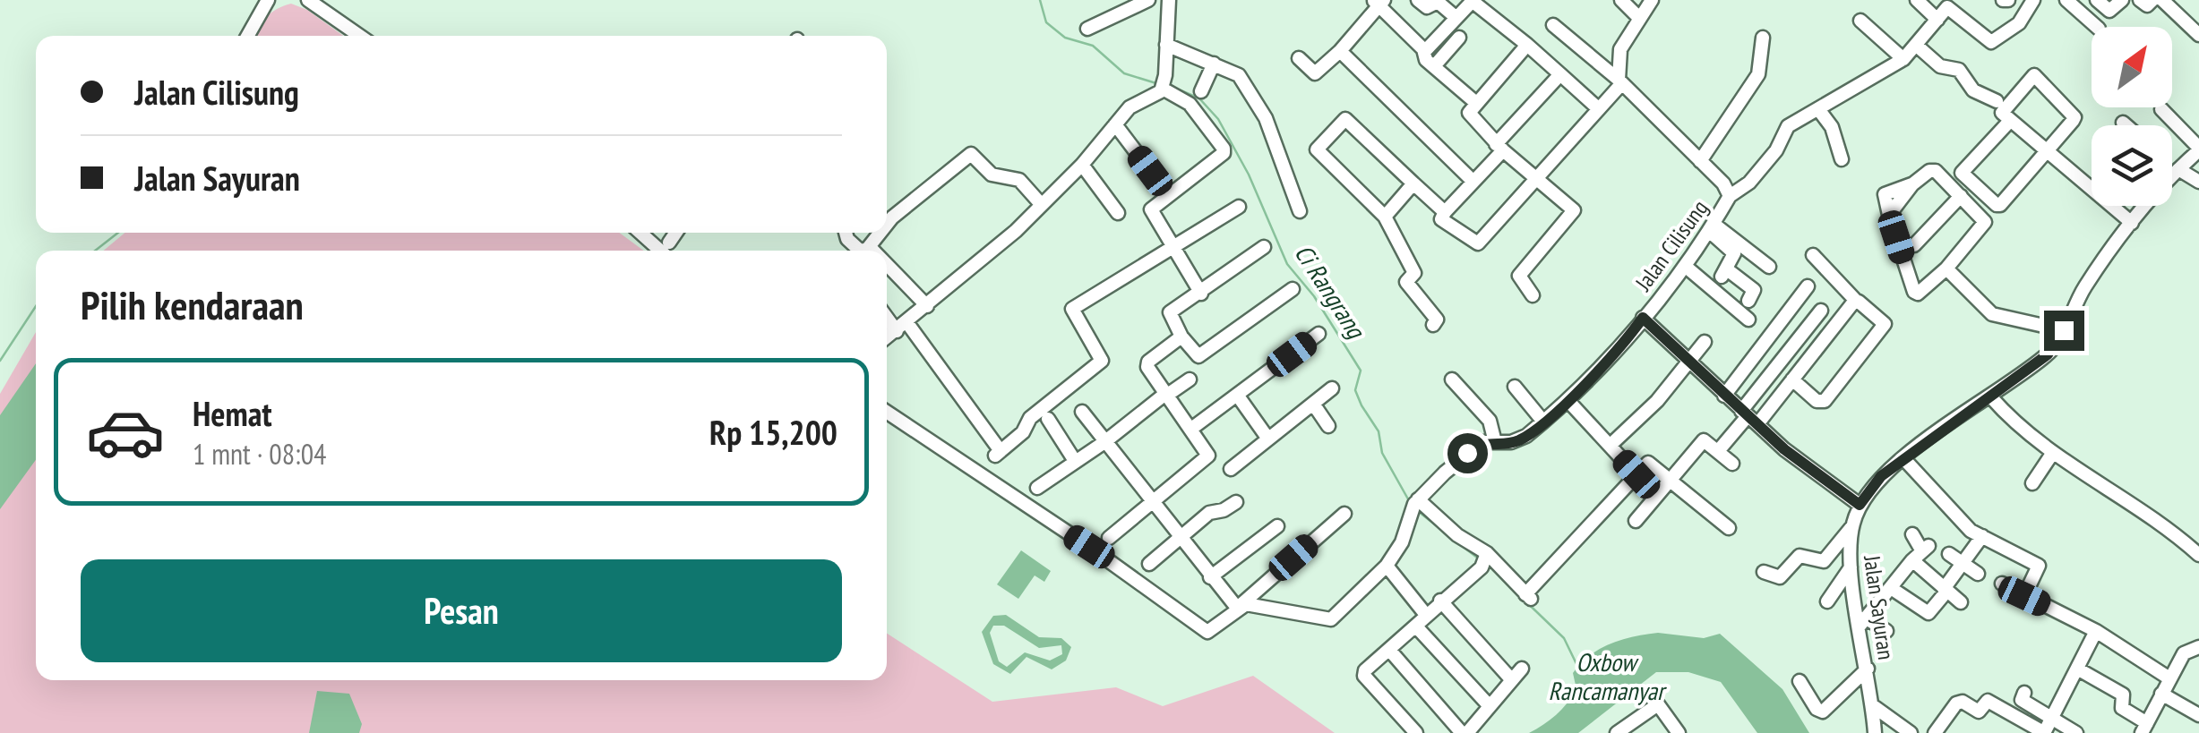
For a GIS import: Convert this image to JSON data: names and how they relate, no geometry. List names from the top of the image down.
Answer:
{
  "streets": {
    "street": ["Jalan Cilisung", "Jalan Sayuran"]
  },
  "water": ["Ci Rangrang", "Oxbow Rancamanyar"],
  "north": "top right",
  "page": {
    "banner": ["Jalan Cilisung", "Jalan Sayuran"],
    "heading": "Pilih kendaraan",
    "list": [
      {
        "name": "Hemat",
        "note": "1 mnt · 08:04",
        "value": "Rp 15,200"
      }
    ],
    "buttons": "Pesan"
  }
}
